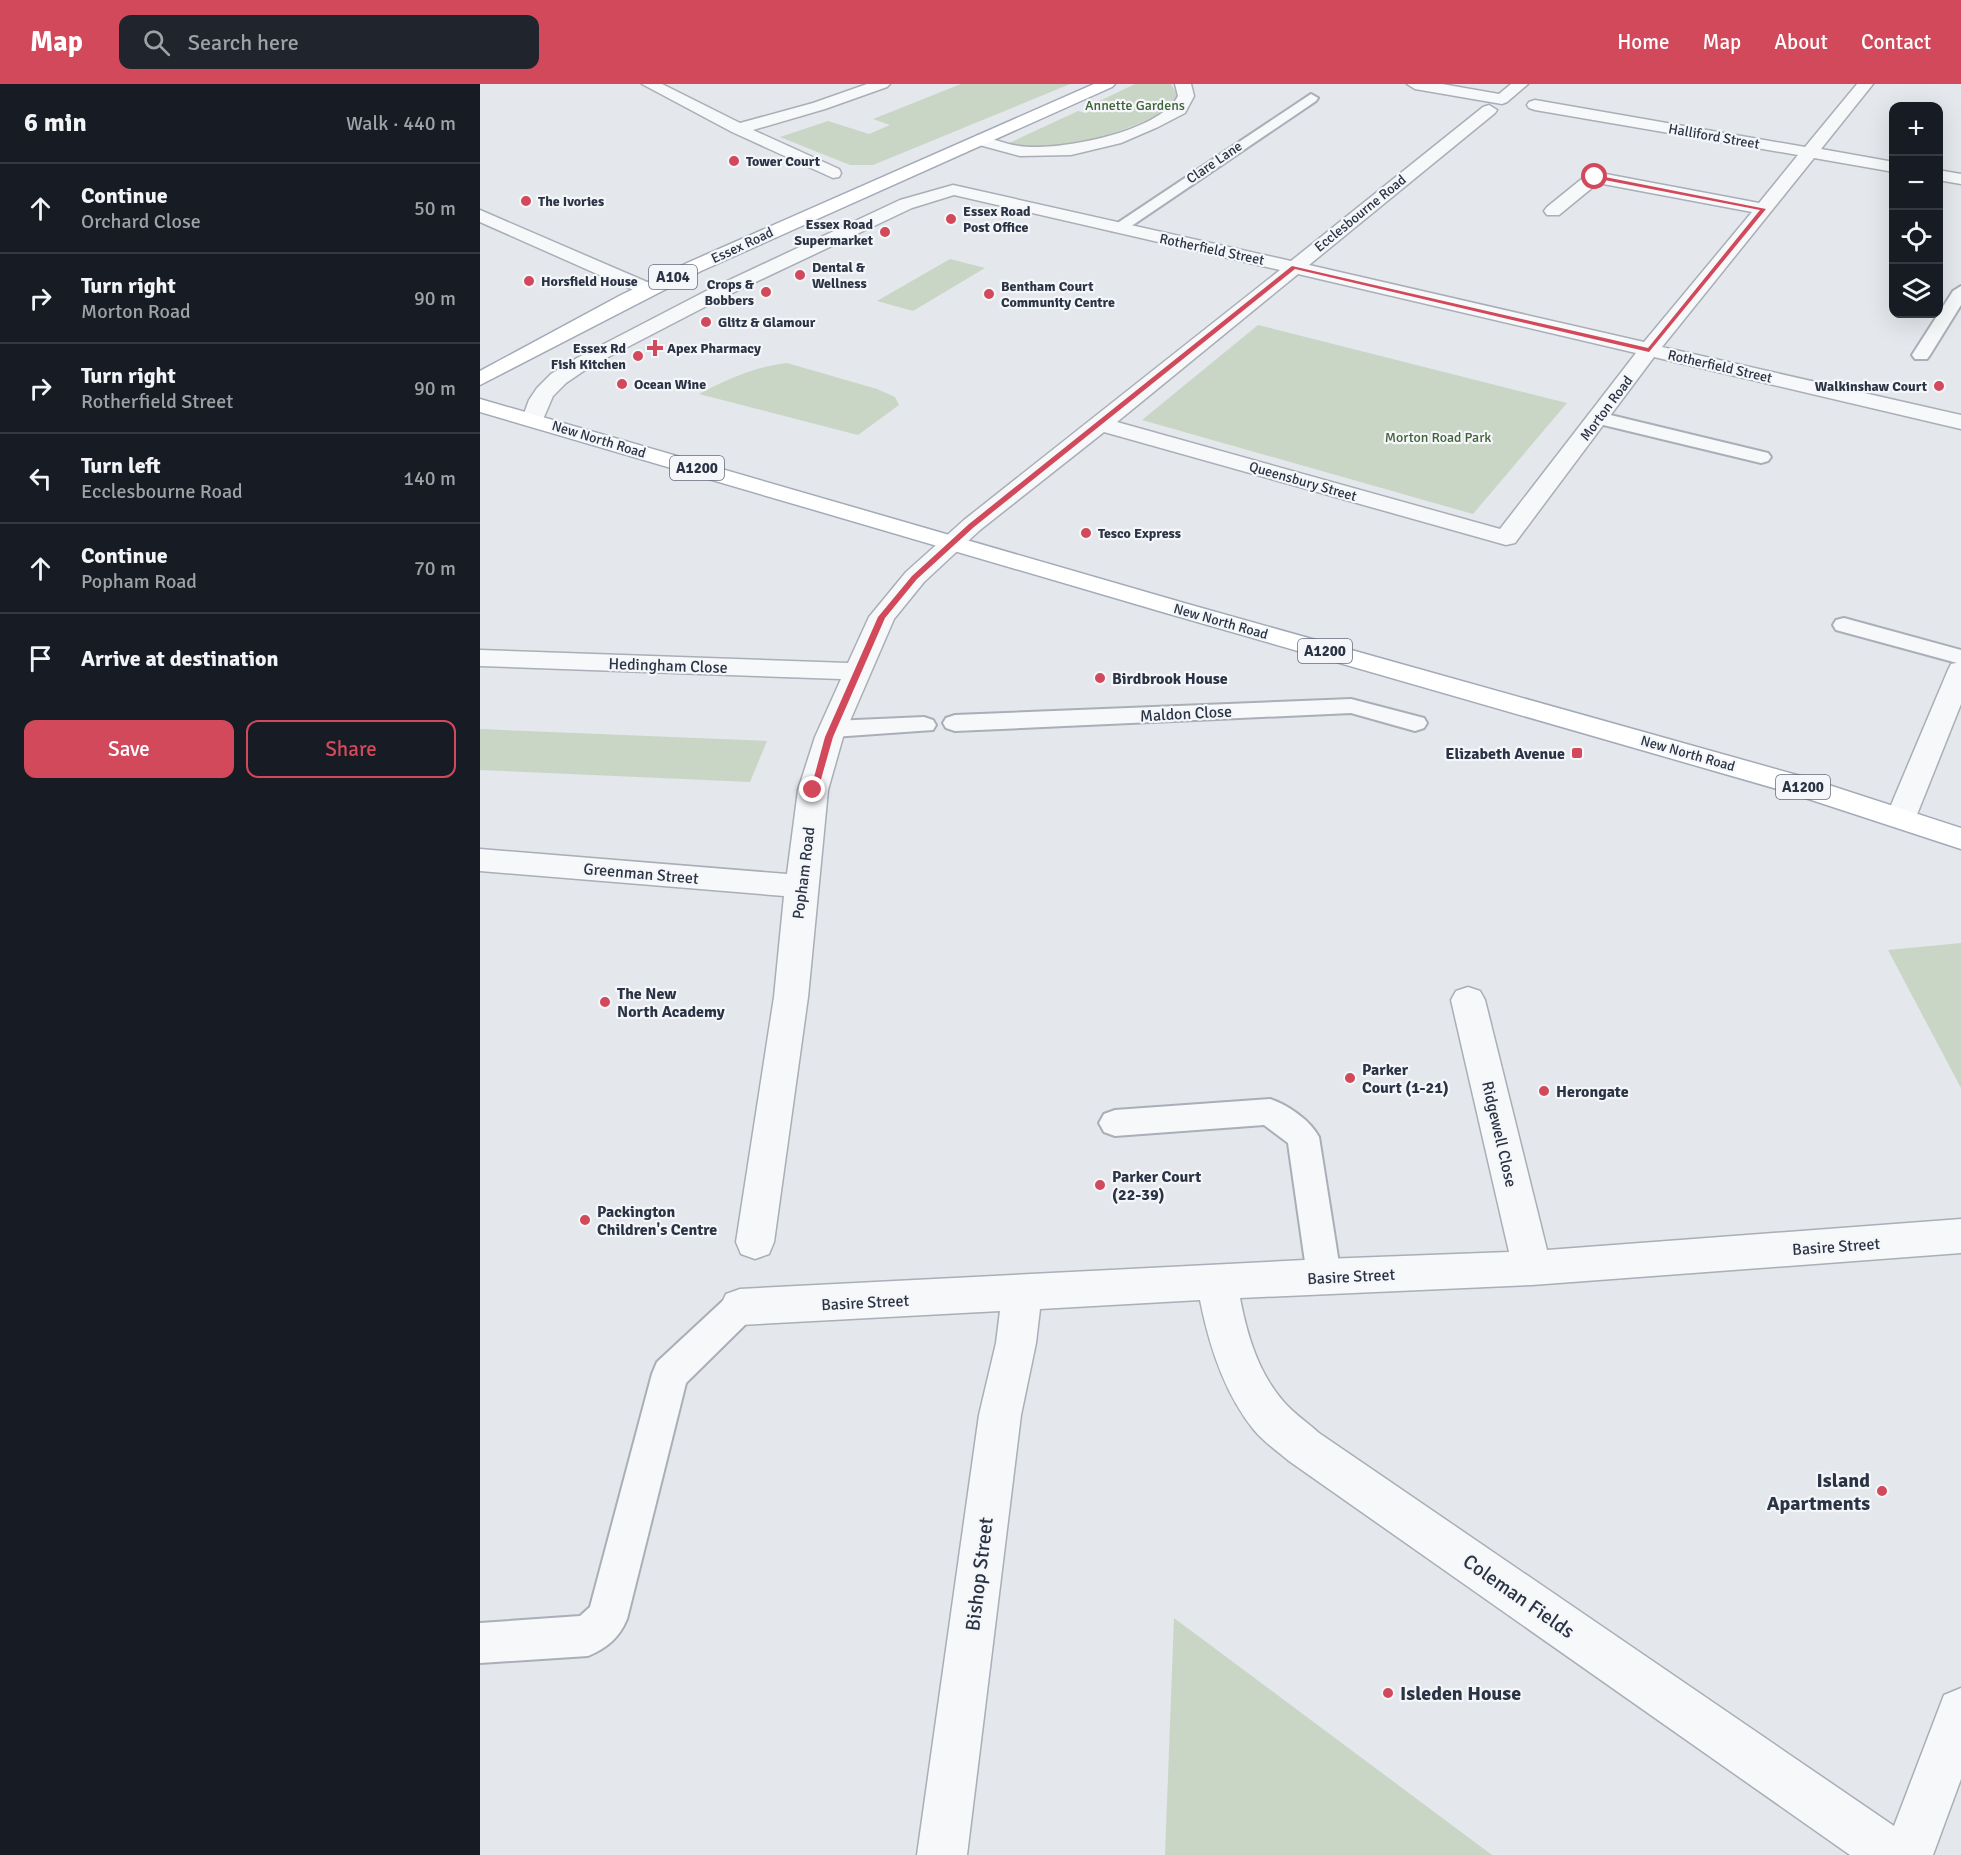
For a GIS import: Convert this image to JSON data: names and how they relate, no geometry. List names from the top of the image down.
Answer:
{
  "streets": {
    "main road": [
      "Essex Road",
      "A104",
      "New North Road",
      "A1200"
    ],
    "street": [
      "Halliford Street",
      "Ecclesbourne Road",
      "Rotherfield Street",
      "Morton Road",
      "Queensbury Street",
      "Hedingham Close",
      "Greenman Street",
      "Popham Road",
      "Ridgewell Close",
      "Basire Street",
      "Bishop Street",
      "Coleman Fields"
    ],
    "lane": ["Clare Lane", "Maldon Close"]
  },
  "crossings": [
    ["Halliford Street", "Morton Road"],
    ["Clare Lane", "Rotherfield Street"],
    ["Ecclesbourne Road", "Rotherfield Street"],
    ["Ecclesbourne Road", "New North Road"],
    ["Ecclesbourne Road", "Queensbury Street"],
    ["Ecclesbourne Road", "Popham Road"],
    ["Essex Road", "Rotherfield Street"],
    ["Essex Road", "New North Road"],
    ["Rotherfield Street", "Morton Road"],
    ["Morton Road", "Queensbury Street"],
    ["New North Road", "Popham Road"],
    ["Hedingham Close", "Popham Road"],
    ["Greenman Street", "Popham Road"],
    ["Ridgewell Close", "Basire Street"],
    ["Basire Street", "Bishop Street"],
    ["Basire Street", "Coleman Fields"]
  ],
  "parks": ["Annette Gardens", "Morton Road Park"],
  "places": {
    "other": [
      "Tower Court",
      "The Ivories",
      "Essex Road Post Office",
      "Essex Road Supermarket",
      "Dental & Wellness",
      "Horsfield House",
      "Crops & Bobbers",
      "Bentham Court Community Centre",
      "Glitz & Glamour",
      "Essex Rd Fish Kitchen",
      "Ocean Wine",
      "Walkinshaw Court",
      "Tesco Express",
      "Birdbrook House",
      "The New North Academy",
      "Parker Court (1-21)",
      "Herongate",
      "Parker Court (22-39)",
      "Packington Children's Centre",
      "Island Apartments",
      "Isleden House"
    ],
    "health": ["Apex Pharmacy"],
    "transit": ["Elizabeth Avenue"]
  },
  "page": {
    "header": "Map",
    "search": "Search here",
    "nav": [
      "Home",
      "Map",
      "About",
      "Contact"
    ],
    "heading": ["6 min", "Walk · 440 m"],
    "map_buttons": ["+", "−"],
    "list": [
      ["Continue", "Orchard Close", "50 m"],
      ["Turn right", "Morton Road", "90 m"],
      ["Turn right", "Rotherfield Street", "90 m"],
      ["Turn left", "Ecclesbourne Road", "140 m"],
      ["Continue", "Popham Road", "70 m"],
      "Arrive at destination"
    ],
    "buttons": ["Save", "Share"]
  }
}
